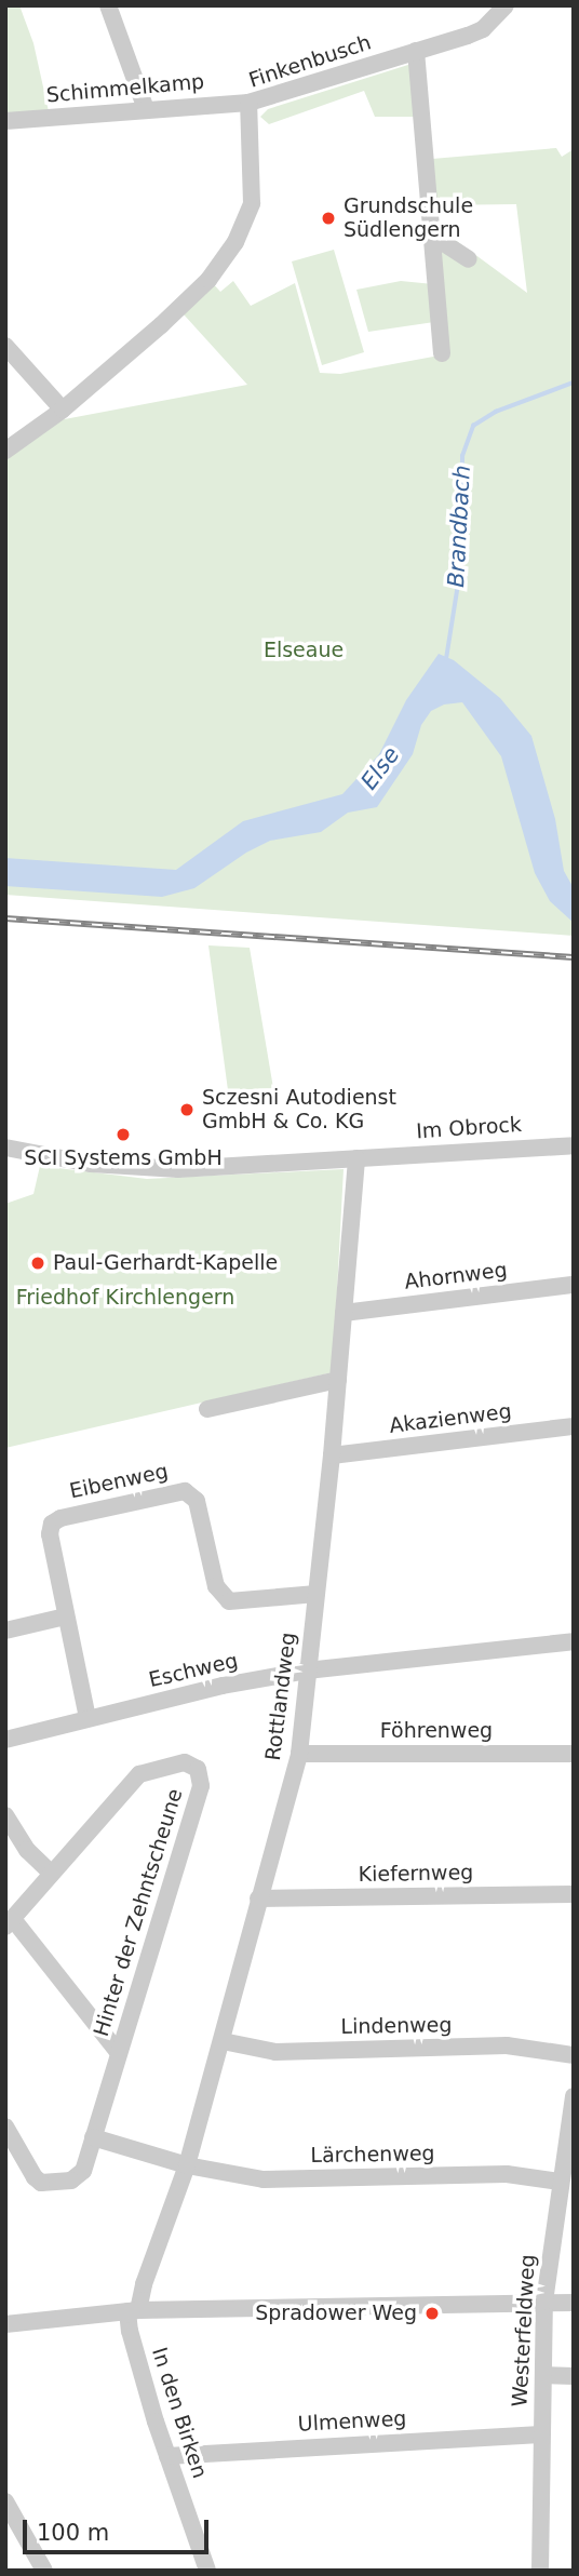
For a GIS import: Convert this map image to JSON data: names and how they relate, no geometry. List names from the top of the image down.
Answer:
{
  "streets": {
    "street": [
      "Finkenbusch",
      "Schimmelkamp",
      "Im Obrock",
      "Ahornweg",
      "Akazienweg",
      "Eibenweg",
      "Eschweg",
      "Rottlandweg",
      "Föhrenweg",
      "Kiefernweg",
      "Hinter der Zehntscheune",
      "Lindenweg",
      "Lärchenweg",
      "Westerfeldweg",
      "In den Birken",
      "Ulmenweg"
    ]
  },
  "crossings": [
    ["Finkenbusch", "Schimmelkamp"],
    ["Im Obrock", "Rottlandweg"],
    ["Ahornweg", "Rottlandweg"],
    ["Akazienweg", "Rottlandweg"],
    ["Eibenweg", "Eschweg"],
    ["Eibenweg", "Rottlandweg"],
    ["Eschweg", "Rottlandweg"],
    ["Rottlandweg", "Föhrenweg"],
    ["Rottlandweg", "Kiefernweg"],
    ["Rottlandweg", "Lindenweg"],
    ["Rottlandweg", "Lärchenweg"],
    ["Rottlandweg", "In den Birken"],
    ["Hinter der Zehntscheune", "Lärchenweg"],
    ["Lärchenweg", "Westerfeldweg"],
    ["Westerfeldweg", "Ulmenweg"],
    ["In den Birken", "Ulmenweg"]
  ],
  "water": ["Brandbach", "Else"],
  "parks": ["Elseaue", "Friedhof Kirchlengern"],
  "places": [
    "Grundschule Südlengern",
    "Sczesni Autodienst GmbH & Co. KG",
    "SCI Systems GmbH",
    "Paul-Gerhardt-Kapelle",
    "Spradower Weg"
  ],
  "scale_bar": "100 m"
}
